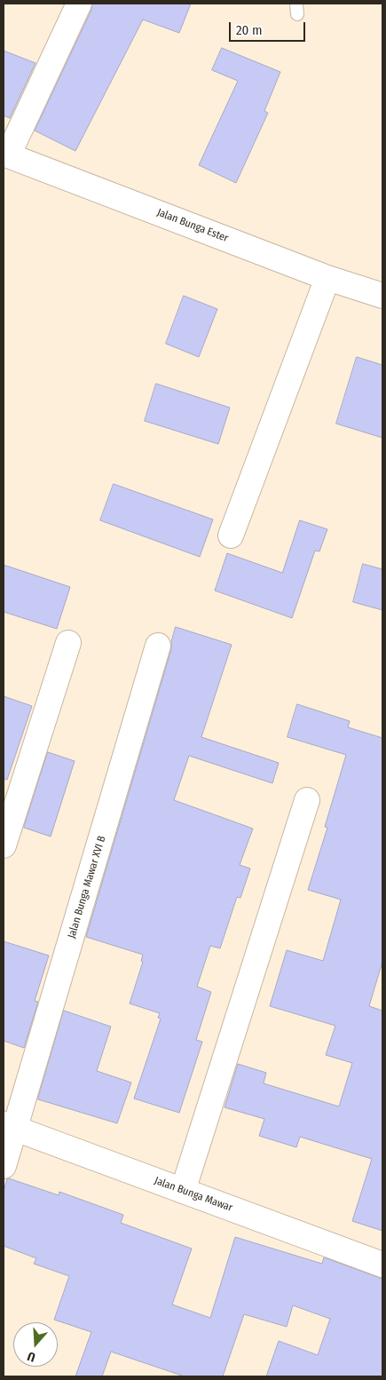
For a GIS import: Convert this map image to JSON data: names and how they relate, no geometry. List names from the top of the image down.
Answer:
{
  "streets": {
    "street": ["Jalan Bunga Ester", "Jalan Bunga Mawar XVI B", "Jalan Bunga Mawar"]
  },
  "crossings": [
    ["Jalan Bunga Mawar XVI B", "Jalan Bunga Mawar"]
  ],
  "scale_bar": "20 m",
  "north": "bottom"
}
